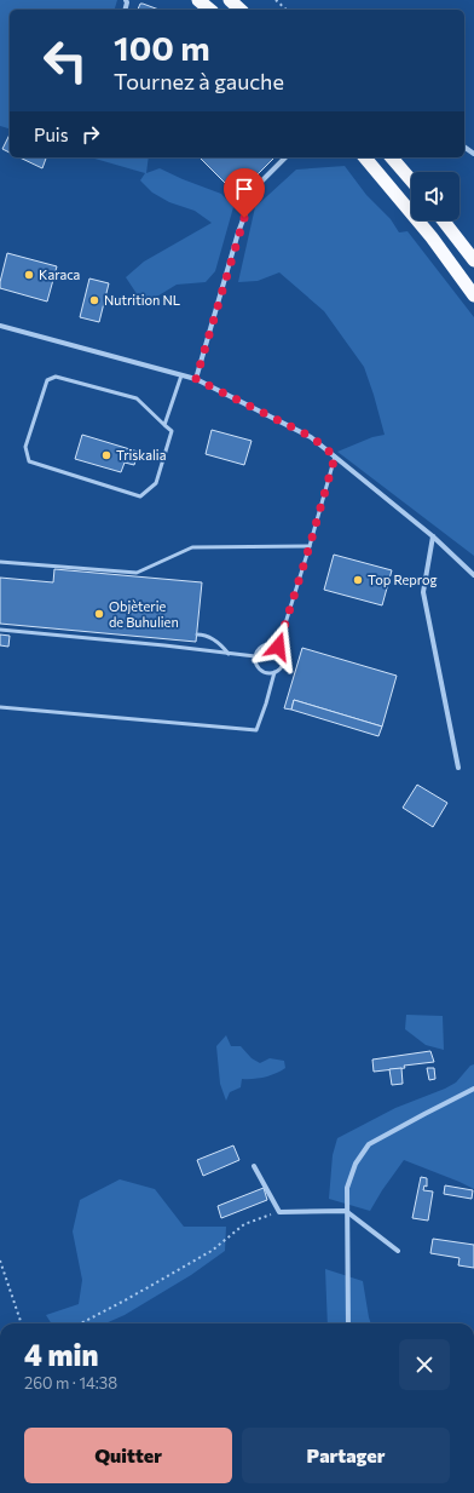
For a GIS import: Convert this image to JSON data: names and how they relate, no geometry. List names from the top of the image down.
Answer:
{
  "places": [
    "Karaca",
    "Nutrition NL",
    "Triskalia",
    "Top Reprog",
    "Objèterie de Buhulien"
  ],
  "page": {
    "turn": ["100 m", "Tournez à gauche"],
    "then": "Puis",
    "heading": ["4 min", "260 m · 14:38"],
    "buttons": ["Quitter", "Partager"]
  }
}
